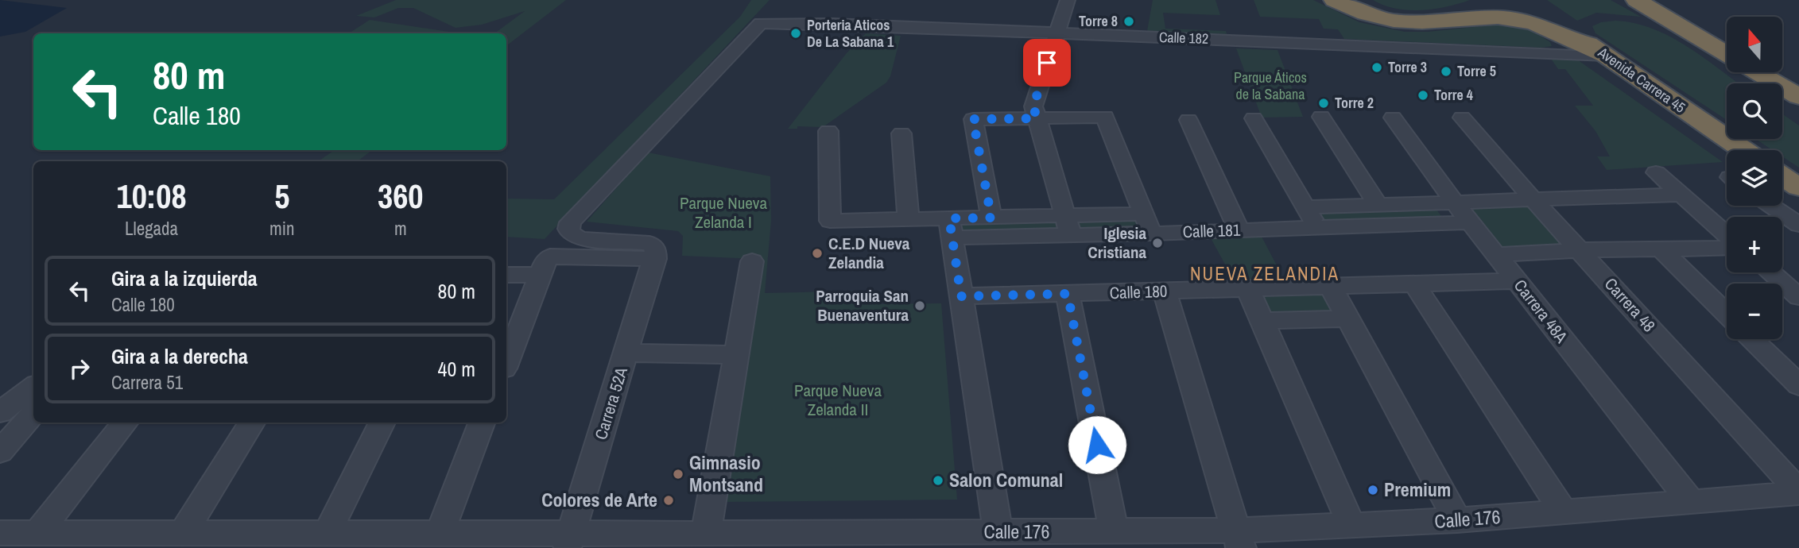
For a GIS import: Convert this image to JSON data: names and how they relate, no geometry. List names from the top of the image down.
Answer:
{
  "streets": {
    "highway": ["Avenida Carrera 45"],
    "street": [
      "Calle 182",
      "Calle 181",
      "Calle 180",
      "Carrera 48",
      "Carrera 48A",
      "Carrera 52A",
      "Calle 176"
    ]
  },
  "crossings": [
    ["Calle 182", "Avenida Carrera 45"],
    ["Calle 182", "Carrera 52A"],
    ["Calle 181", "Carrera 48A"],
    ["Calle 180", "Carrera 48A"],
    ["Carrera 48", "Calle 176"],
    ["Carrera 48A", "Calle 176"],
    ["Carrera 52A", "Calle 176"]
  ],
  "districts": ["NUEVA ZELANDIA"],
  "parks": ["Parque Áticos de la Sabana", "Parque Nueva Zelanda I", "Parque Nueva Zelanda II"],
  "places": [
    "Torre 8",
    "Porteria Aticos De La Sabana 1",
    "Torre 3",
    "Torre 5",
    "Torre 4",
    "Torre 2",
    "Iglesia Cristiana",
    "C.E.D Nueva Zelandia",
    "Parroquia San Buenaventura",
    "Gimnasio Montsand",
    "Salon Comunal",
    "Premium",
    "Colores de Arte"
  ],
  "north": "top",
  "page": {
    "map_buttons": ["+", "−"],
    "turn": ["80 m", "Calle 180"],
    "eta": [
      "10:08",
      "Llegada",
      "5",
      "min",
      "360",
      "m"
    ],
    "list": [
      {
        "name": "Gira a la izquierda",
        "note": "Calle 180",
        "value": "80 m"
      },
      {
        "name": "Gira a la derecha",
        "note": "Carrera 51",
        "value": "40 m"
      }
    ]
  }
}
